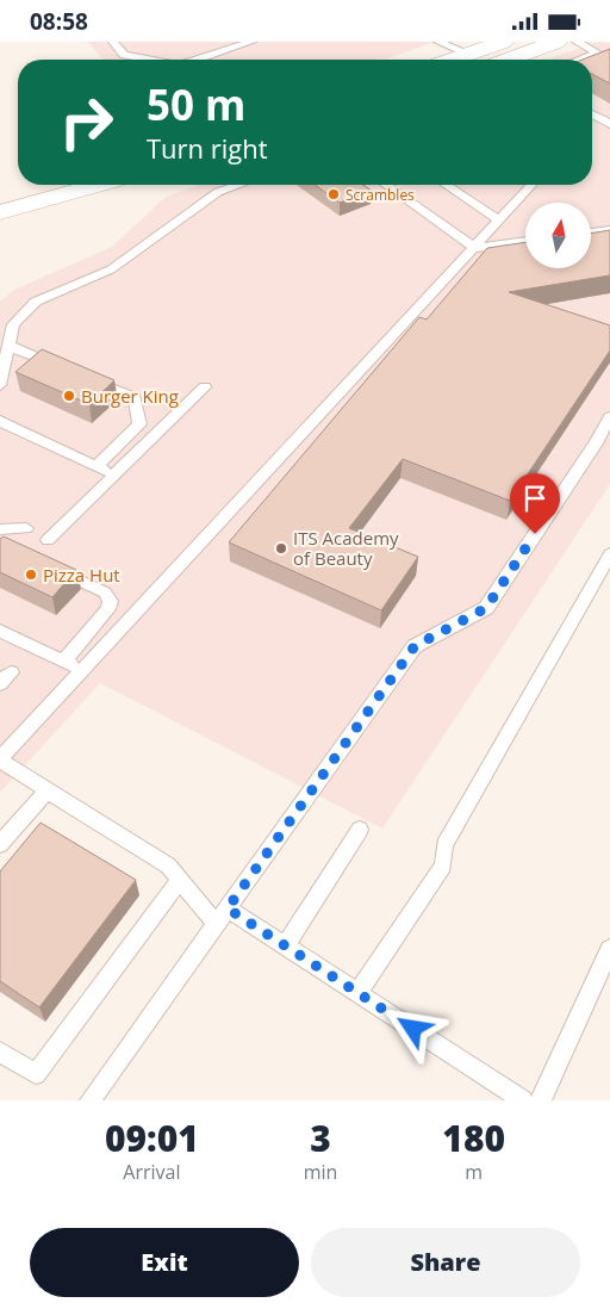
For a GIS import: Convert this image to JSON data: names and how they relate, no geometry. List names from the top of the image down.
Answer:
{
  "places": [
    "Scrambles",
    "Burger King",
    "ITS Academy of Beauty",
    "Pizza Hut"
  ],
  "north": "top",
  "page": {
    "status": "08:58",
    "turn": ["50 m", "Turn right"],
    "eta": [
      "09:01",
      "Arrival",
      "3",
      "min",
      "180",
      "m"
    ],
    "buttons": ["Exit", "Share"]
  }
}
